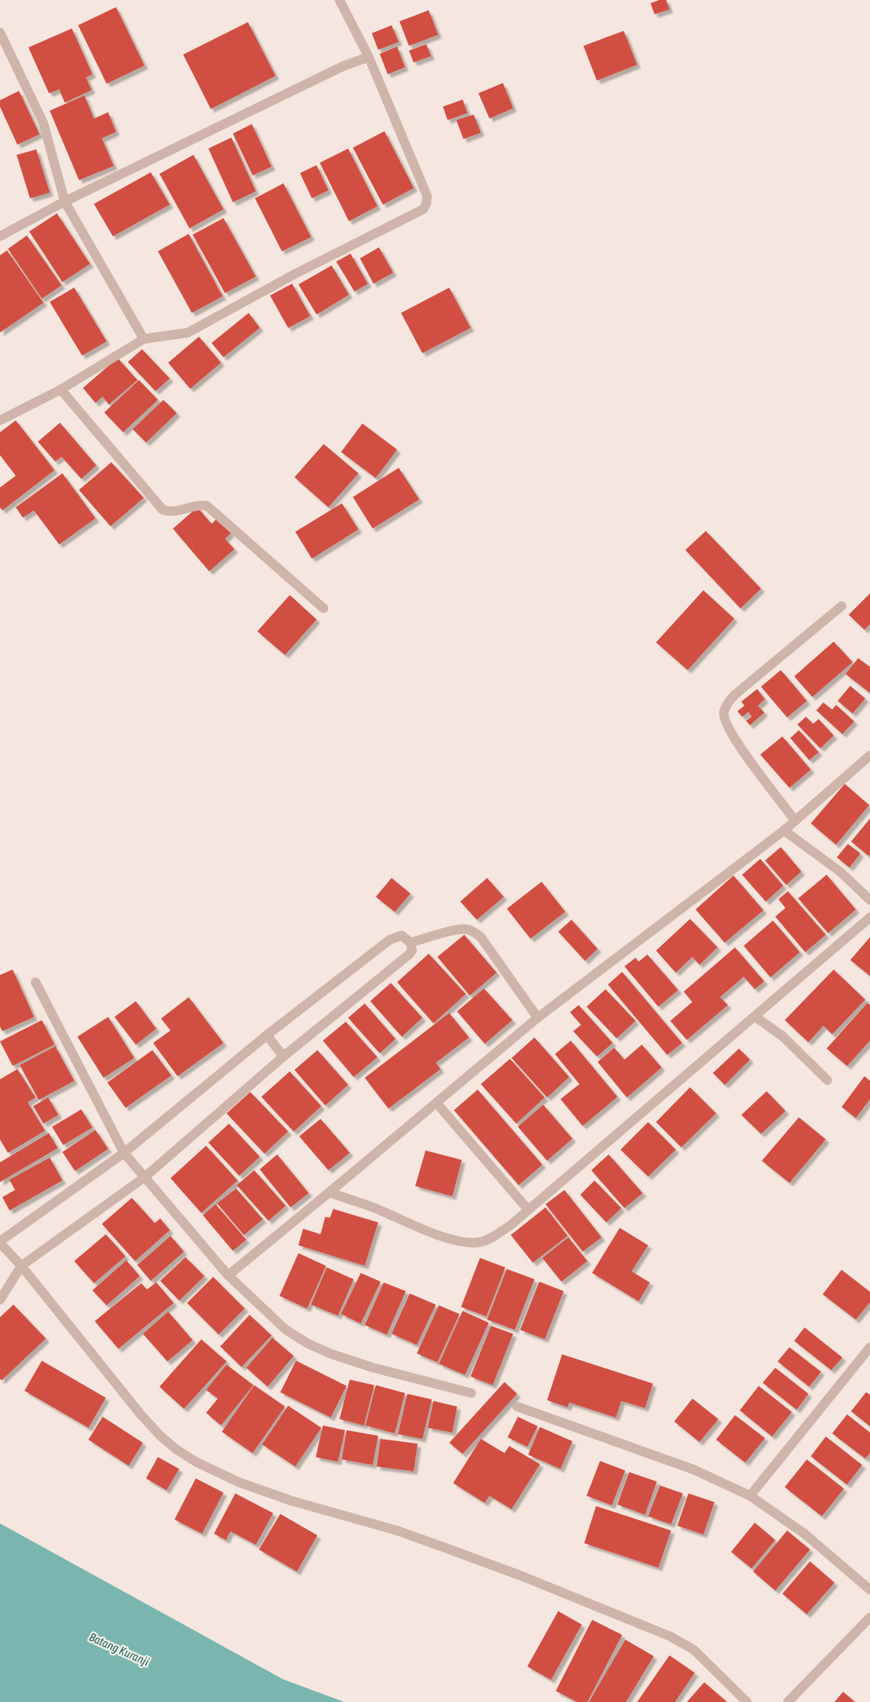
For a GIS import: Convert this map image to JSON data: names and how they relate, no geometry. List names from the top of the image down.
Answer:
{
  "water": ["Batang Kuranji"]
}
